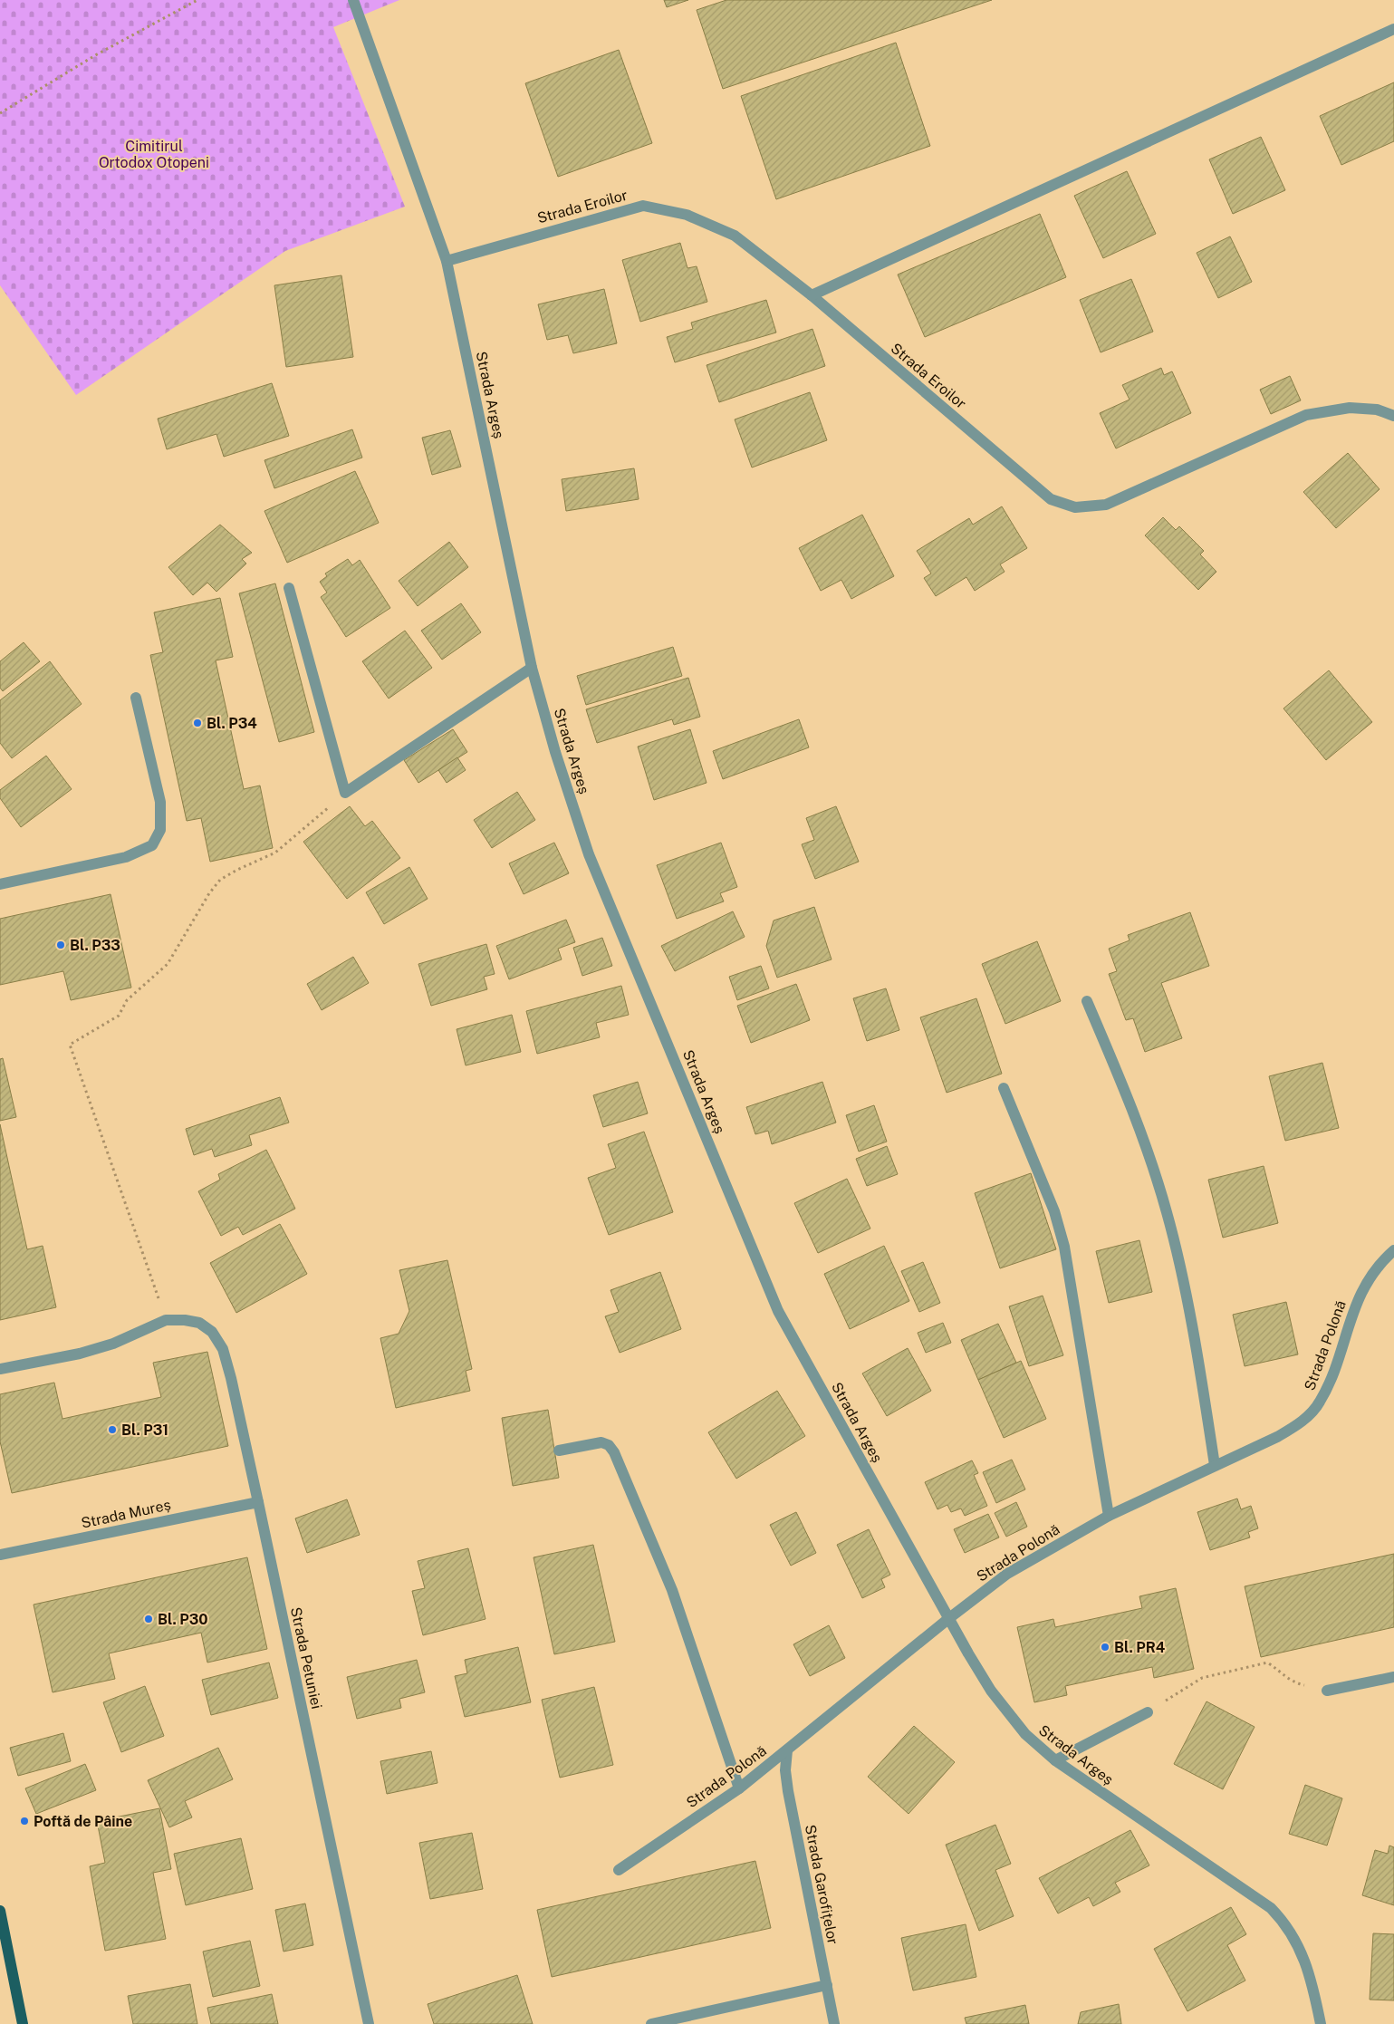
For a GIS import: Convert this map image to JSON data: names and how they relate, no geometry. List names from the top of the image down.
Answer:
{
  "streets": {
    "street": [
      "Strada Eroilor",
      "Strada Argeș",
      "Strada Polonă",
      "Strada Mureș",
      "Strada Petuniei",
      "Strada Garofițelor"
    ]
  },
  "crossings": [
    ["Strada Eroilor", "Strada Argeș"],
    ["Strada Argeș", "Strada Polonă"],
    ["Strada Polonă", "Strada Garofițelor"],
    ["Strada Mureș", "Strada Petuniei"]
  ],
  "parks": ["Cimitirul Ortodox Otopeni"],
  "places": [
    "Bl. P34",
    "Bl. P33",
    "Bl. P31",
    "Bl. P30",
    "Bl. PR4",
    "Poftă de Pâine"
  ]
}
